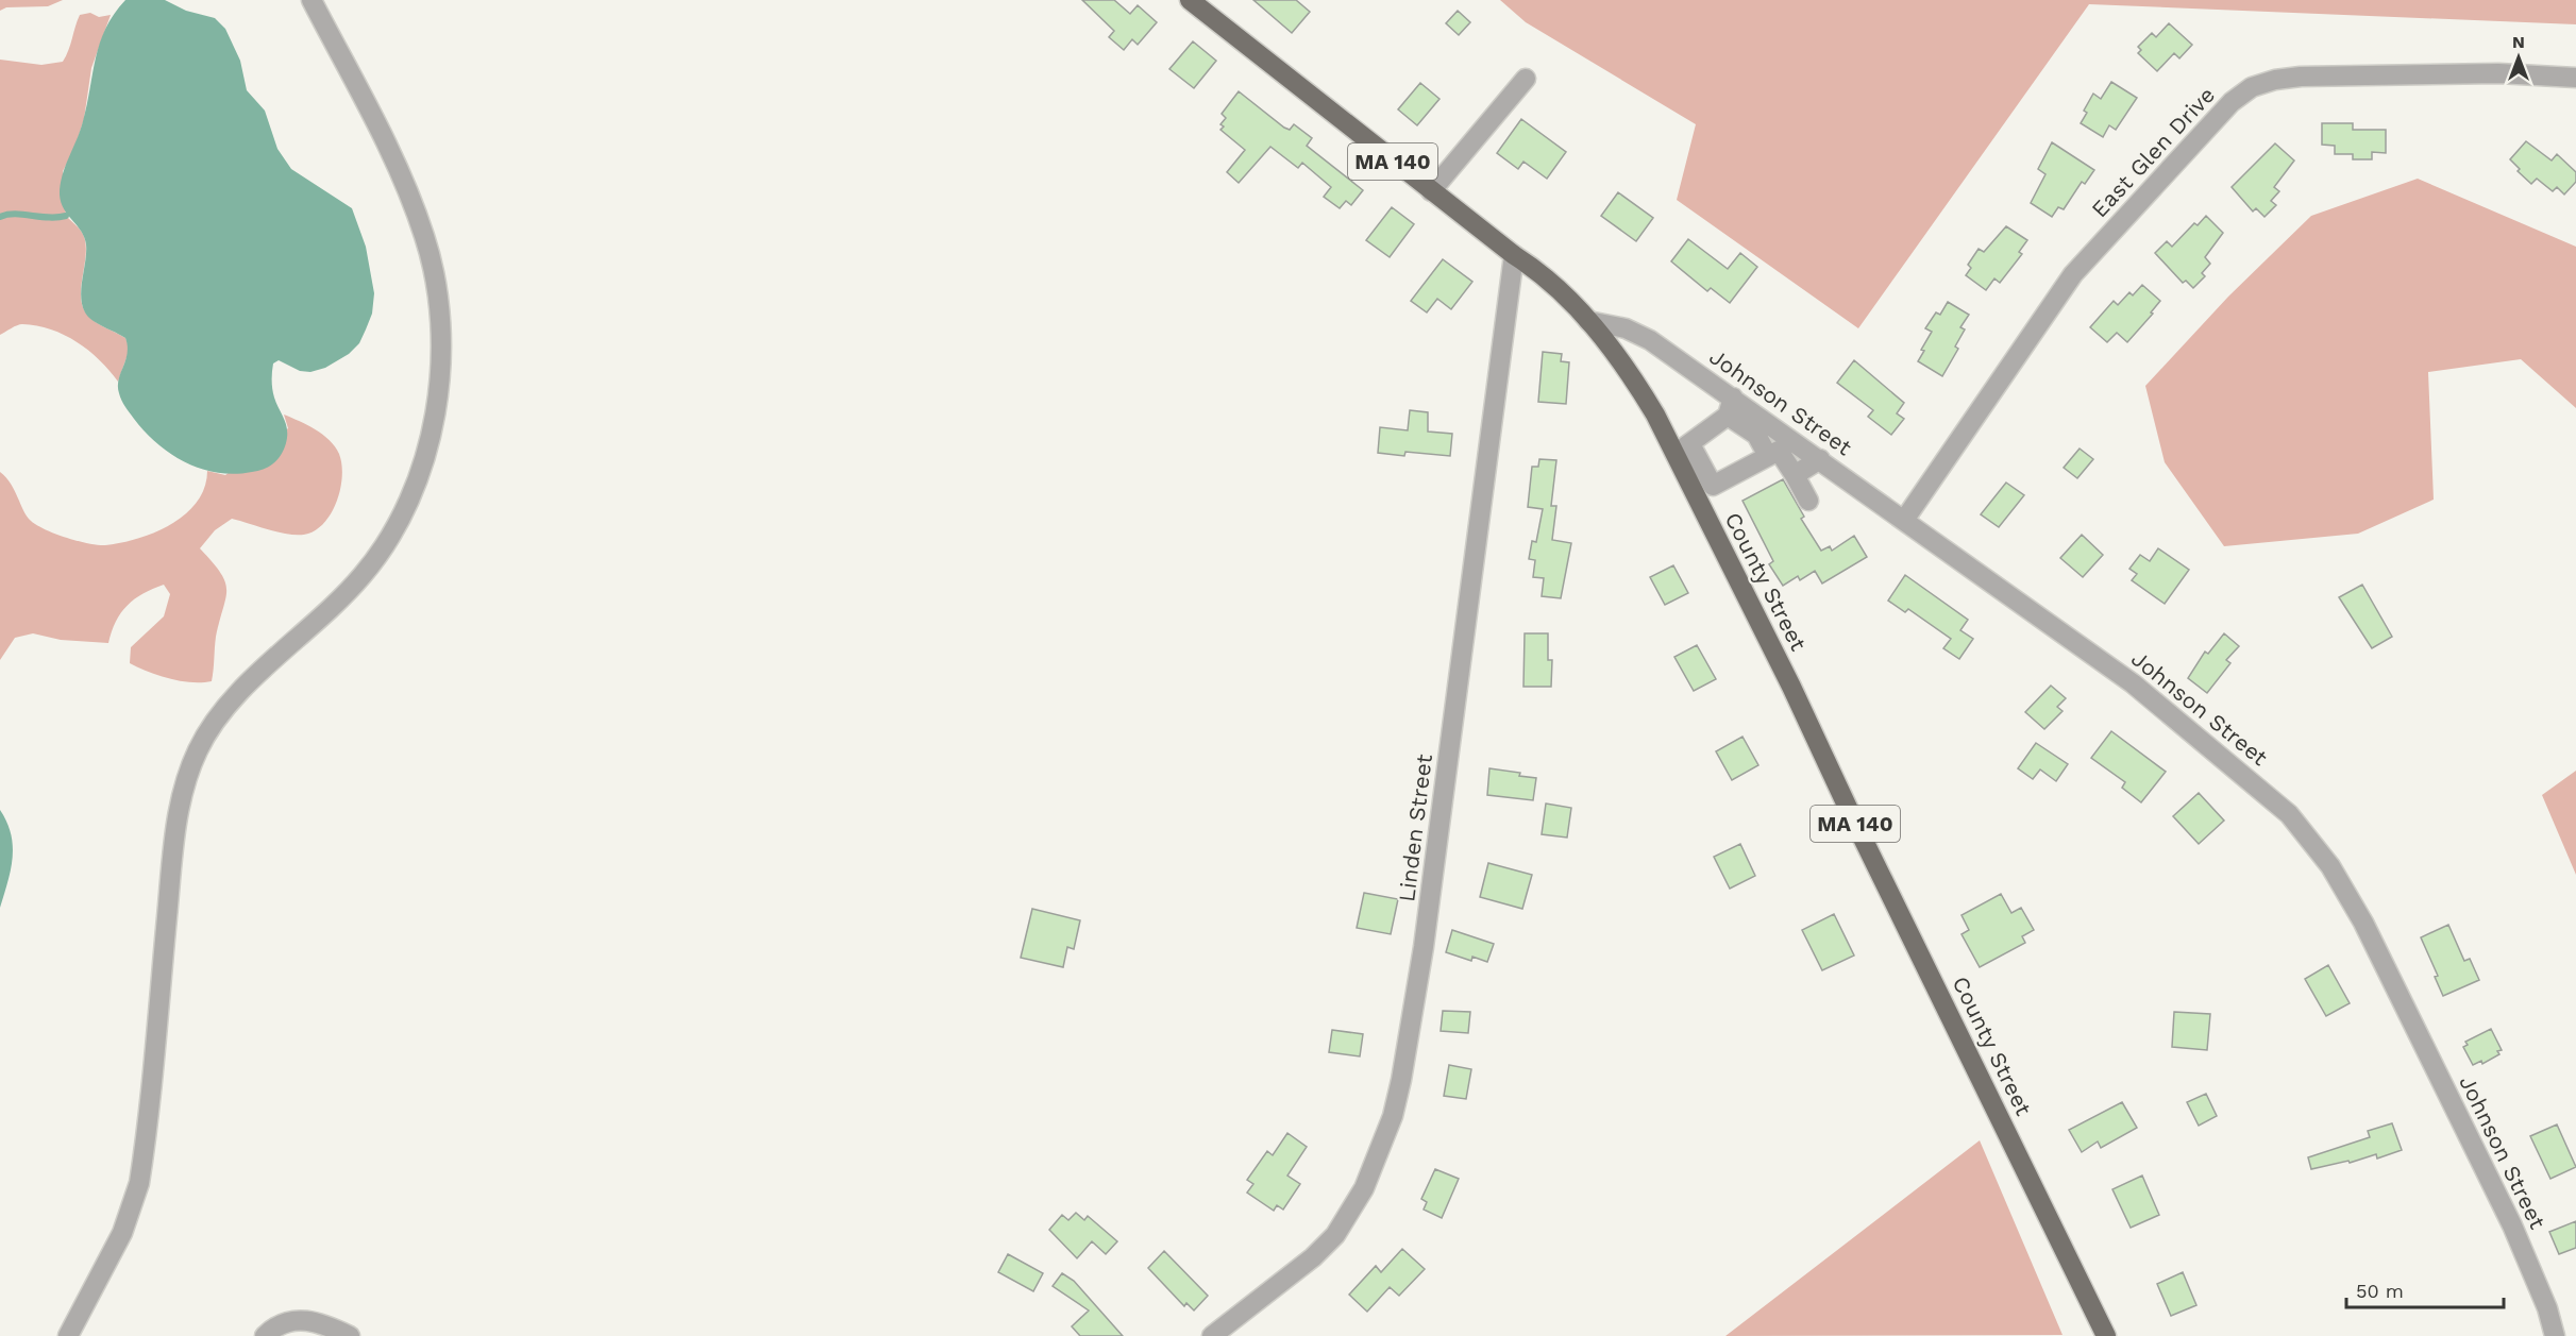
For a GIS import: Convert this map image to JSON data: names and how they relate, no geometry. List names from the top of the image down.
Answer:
{
  "streets": {
    "main road": ["MA 140", "County Street"],
    "street": ["East Glen Drive", "Johnson Street", "Linden Street"]
  },
  "crossings": [
    ["East Glen Drive", "Johnson Street"],
    ["Johnson Street", "County Street"],
    ["County Street", "Linden Street"]
  ],
  "scale_bar": "50 m",
  "north": "top"
}
